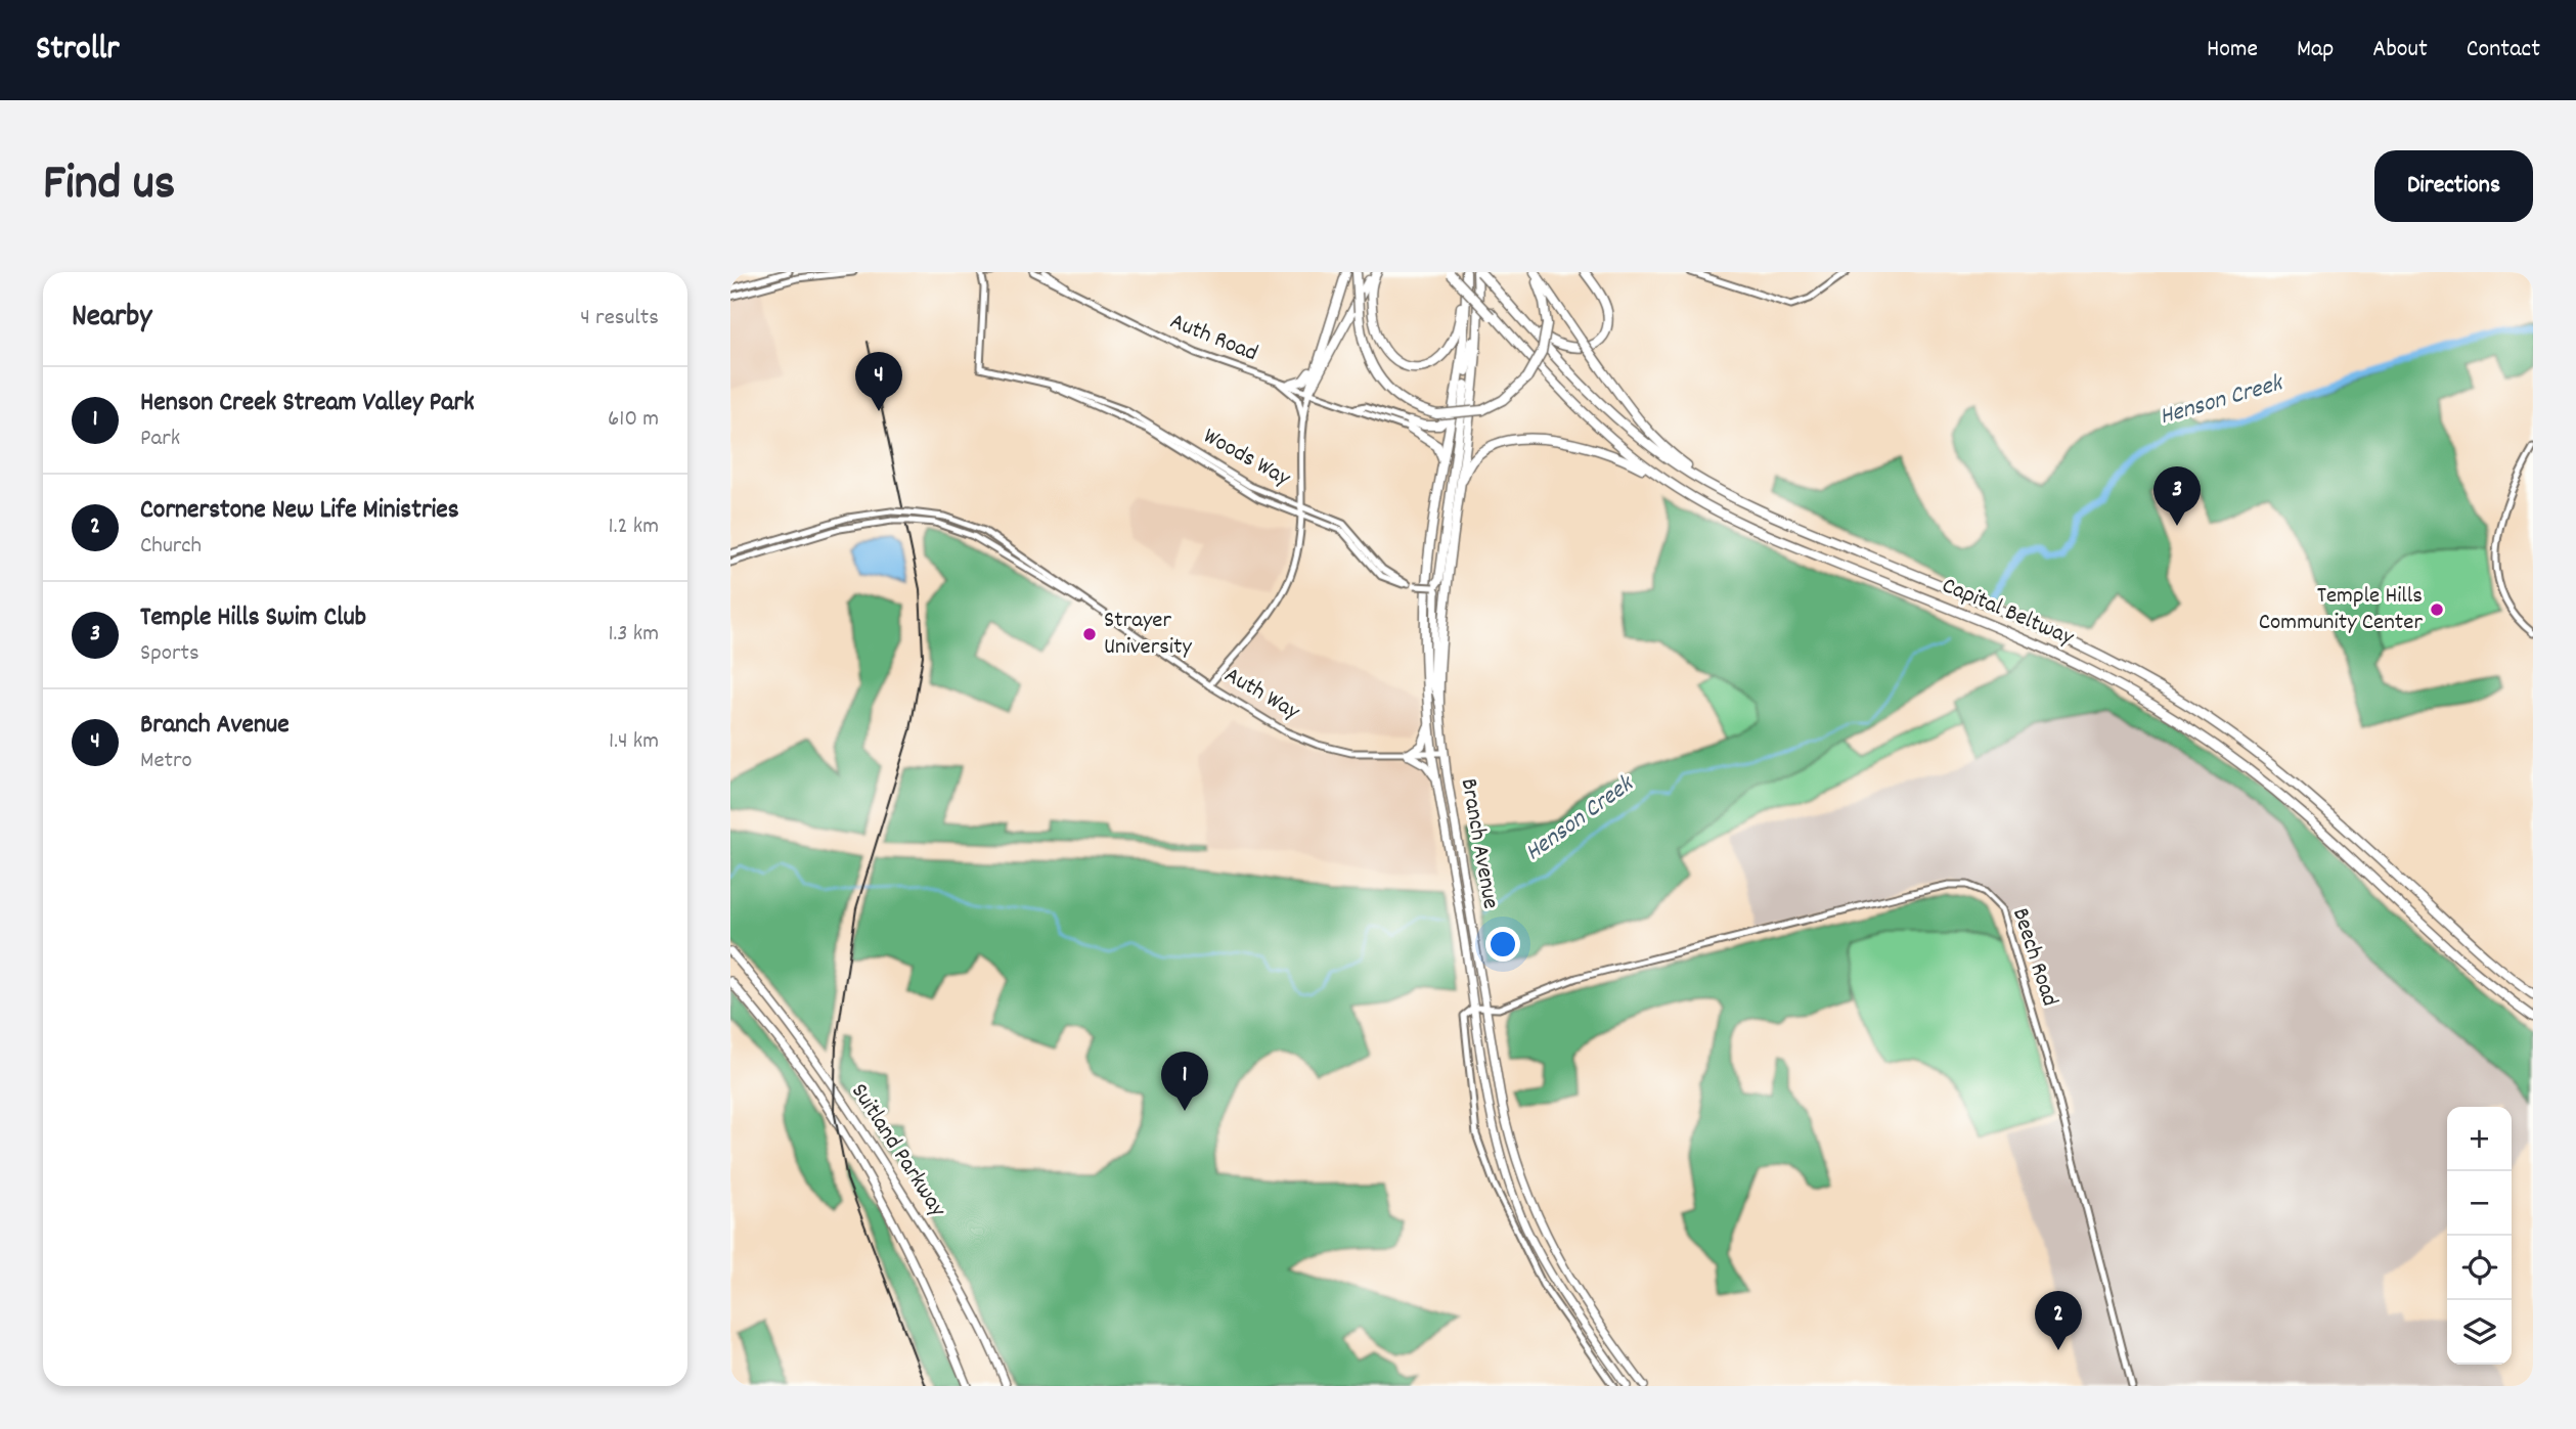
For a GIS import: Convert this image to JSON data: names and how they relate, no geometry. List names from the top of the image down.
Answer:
{
  "streets": {
    "highway": ["Capital Beltway", "Branch Avenue", "Suitland Parkway"],
    "street": [
      "Auth Road",
      "Woods Way",
      "Auth Way",
      "Beech Road"
    ]
  },
  "crossings": [
    ["Capital Beltway", "Branch Avenue"],
    ["Auth Way", "Branch Avenue"],
    ["Branch Avenue", "Beech Road"]
  ],
  "water": ["Henson Creek"],
  "places": ["Temple Hills Community Center", "Strayer University"],
  "page": {
    "header": "Strollr",
    "nav": [
      "Home",
      "Map",
      "About",
      "Contact"
    ],
    "title": "Find us",
    "buttons": "Directions",
    "heading": ["Nearby", "4 results"],
    "pins": [
      "4",
      "3",
      "1",
      "2"
    ],
    "list": [
      {
        "mark": "1",
        "name": "Henson Creek Stream Valley Park",
        "note": "Park",
        "value": "610 m"
      },
      {
        "mark": "2",
        "name": "Cornerstone New Life Ministries",
        "note": "Church",
        "value": "1.2 km"
      },
      {
        "mark": "3",
        "name": "Temple Hills Swim Club",
        "note": "Sports",
        "value": "1.3 km"
      },
      {
        "mark": "4",
        "name": "Branch Avenue",
        "note": "Metro",
        "value": "1.4 km"
      }
    ],
    "map_buttons": ["+", "−"]
  }
}
